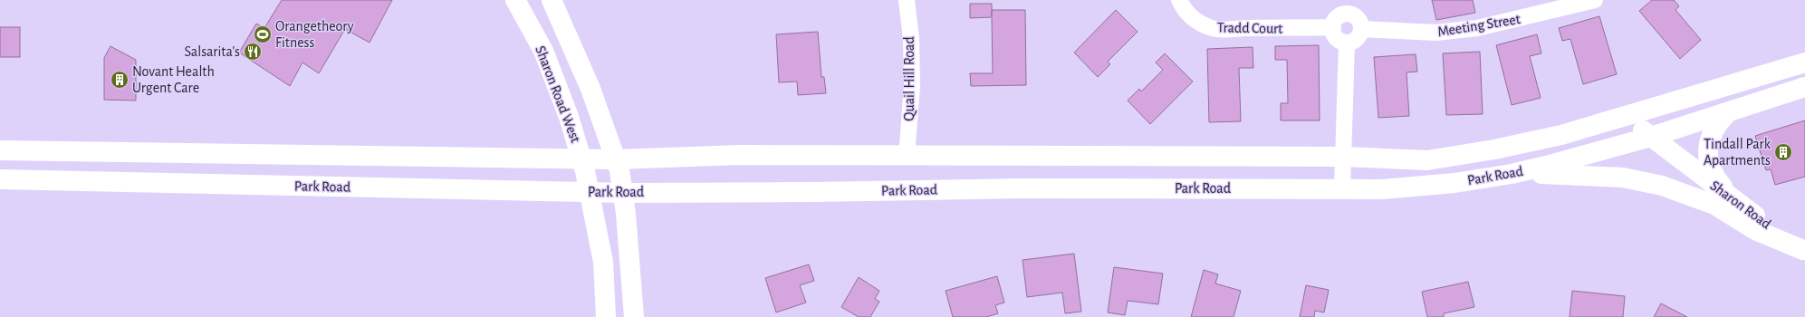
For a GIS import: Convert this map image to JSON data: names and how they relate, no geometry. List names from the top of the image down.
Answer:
{
  "streets": {
    "main road": ["Sharon Road West", "Park Road", "Sharon Road"],
    "street": ["Meeting Street", "Tradd Court", "Quail Hill Road"]
  },
  "crossings": [
    ["Meeting Street", "Tradd Court"],
    ["Quail Hill Road", "Park Road"],
    ["Sharon Road West", "Park Road"],
    ["Park Road", "Sharon Road"]
  ],
  "places": {
    "sports": ["Orangetheory Fitness"],
    "restaurant": ["Salsarita's"],
    "building": ["Novant Health Urgent Care", "Tindall Park Apartments"]
  }
}
